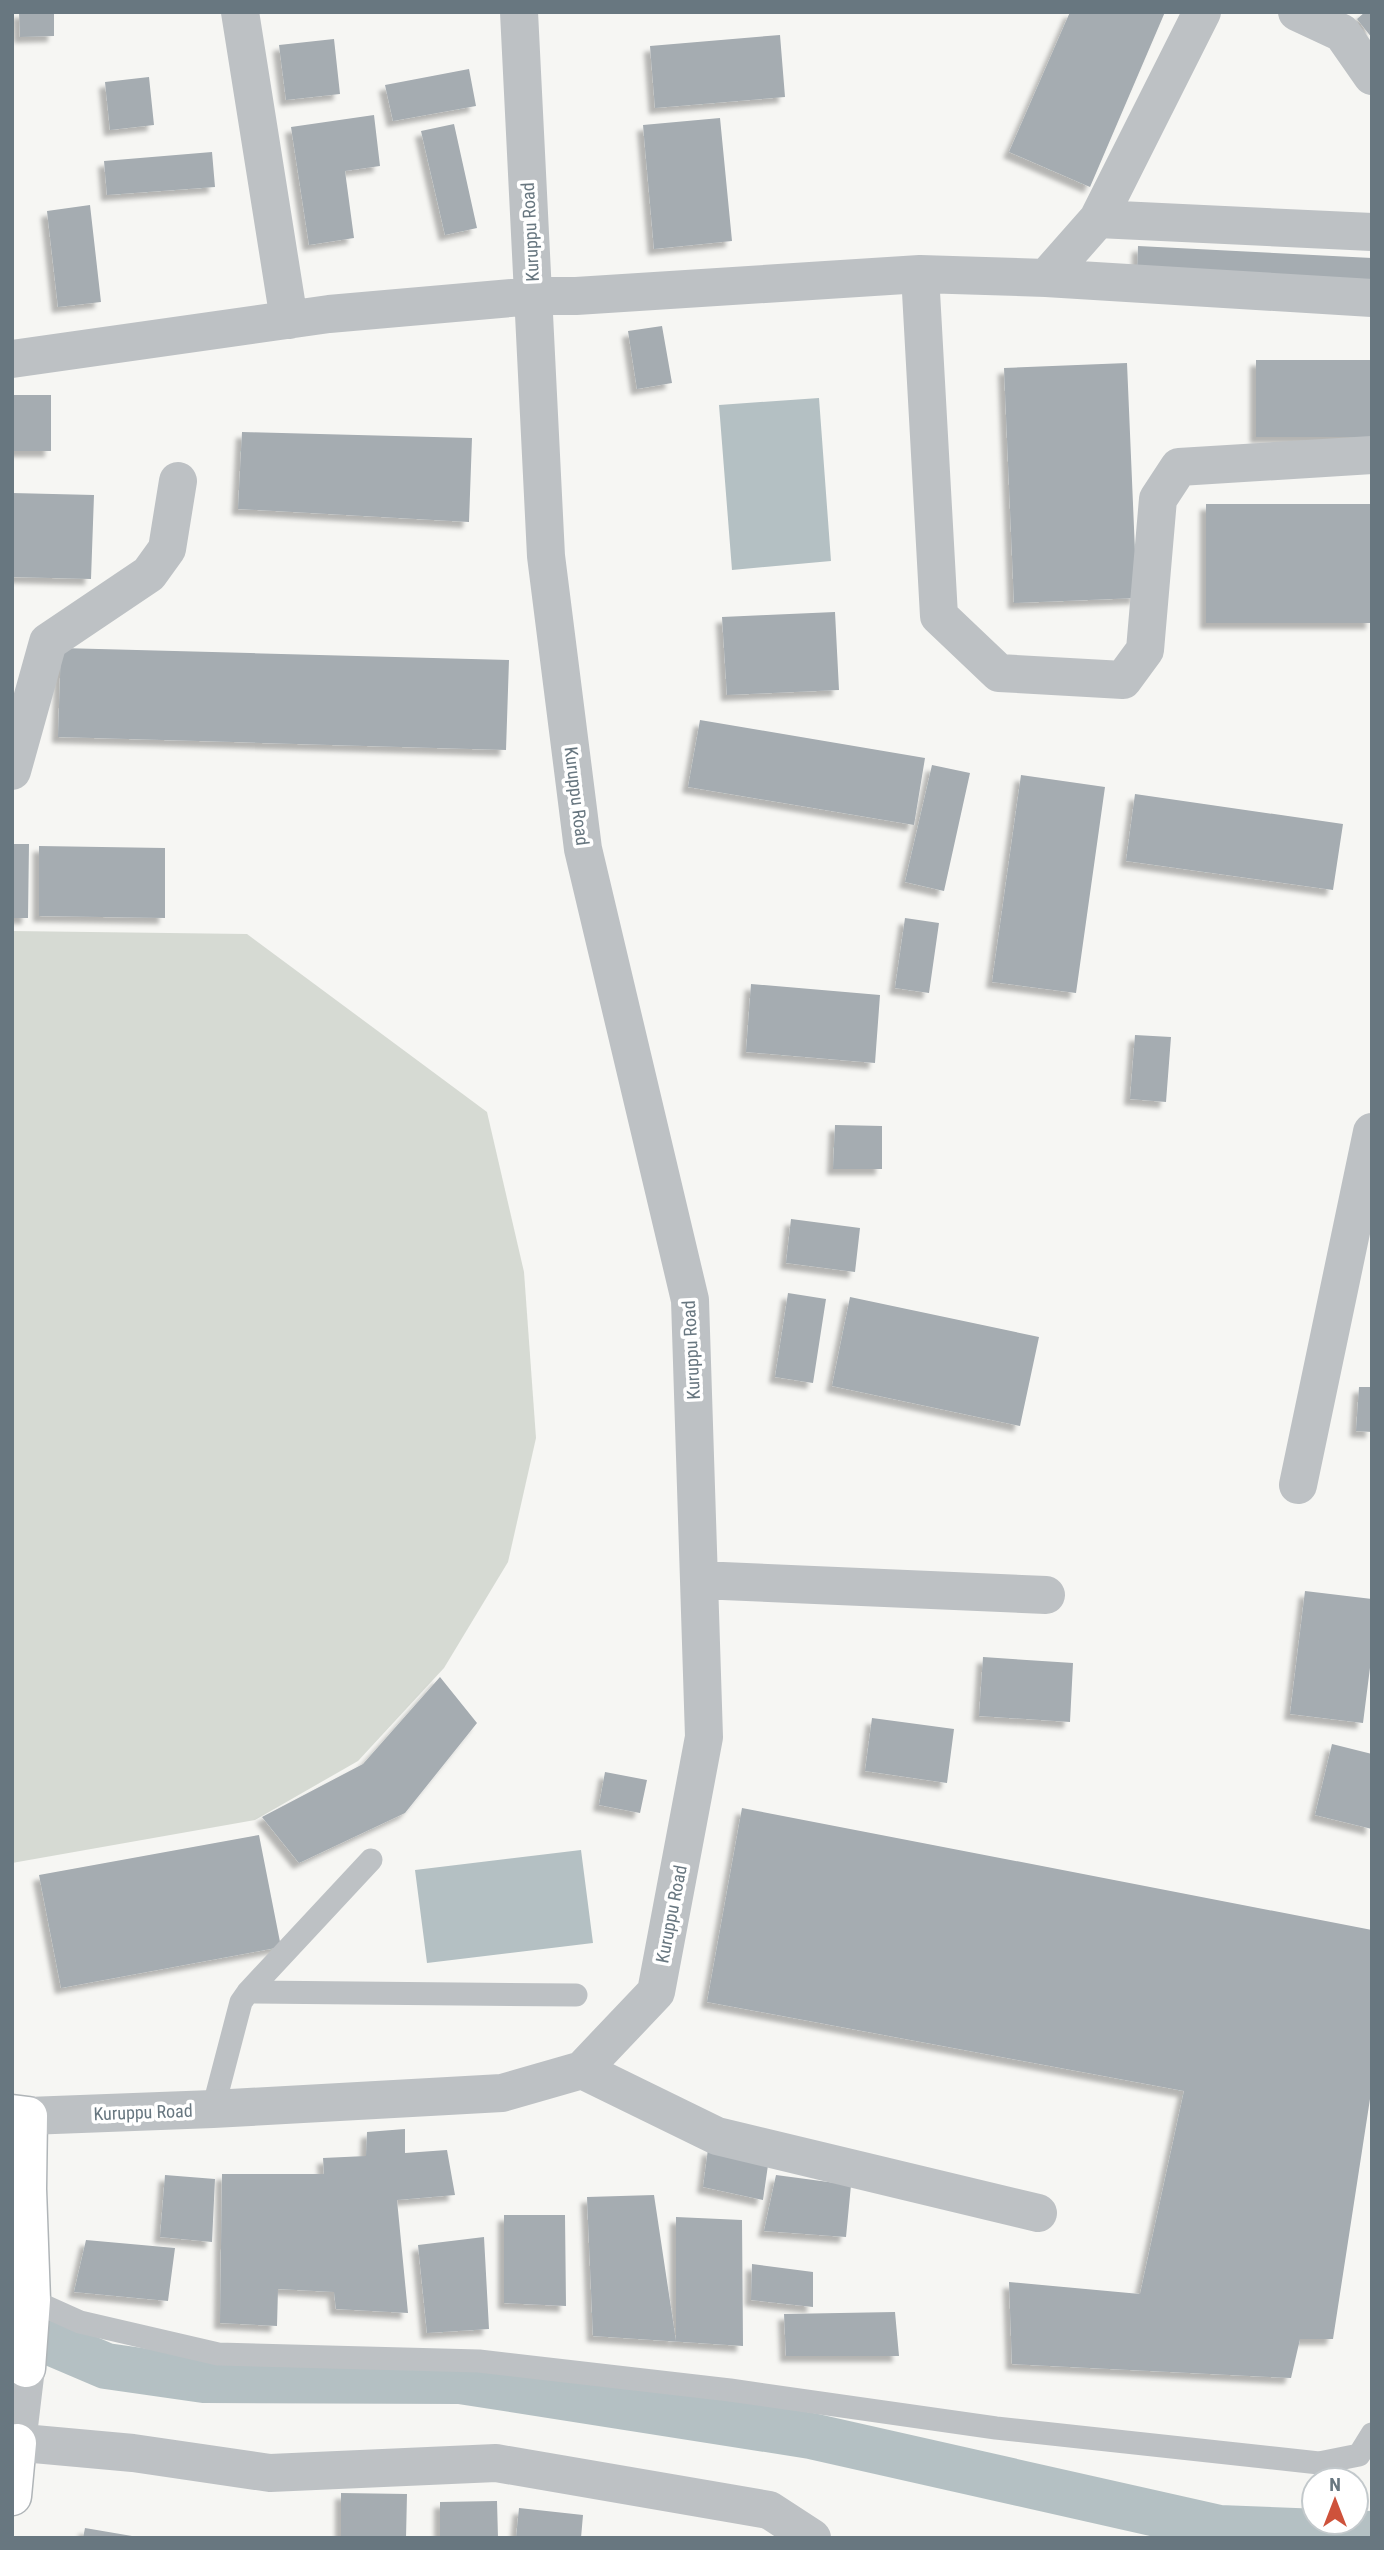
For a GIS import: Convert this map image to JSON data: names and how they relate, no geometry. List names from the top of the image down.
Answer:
{
  "streets": {
    "street": ["Kuruppu Road"]
  },
  "north": "top"
}
